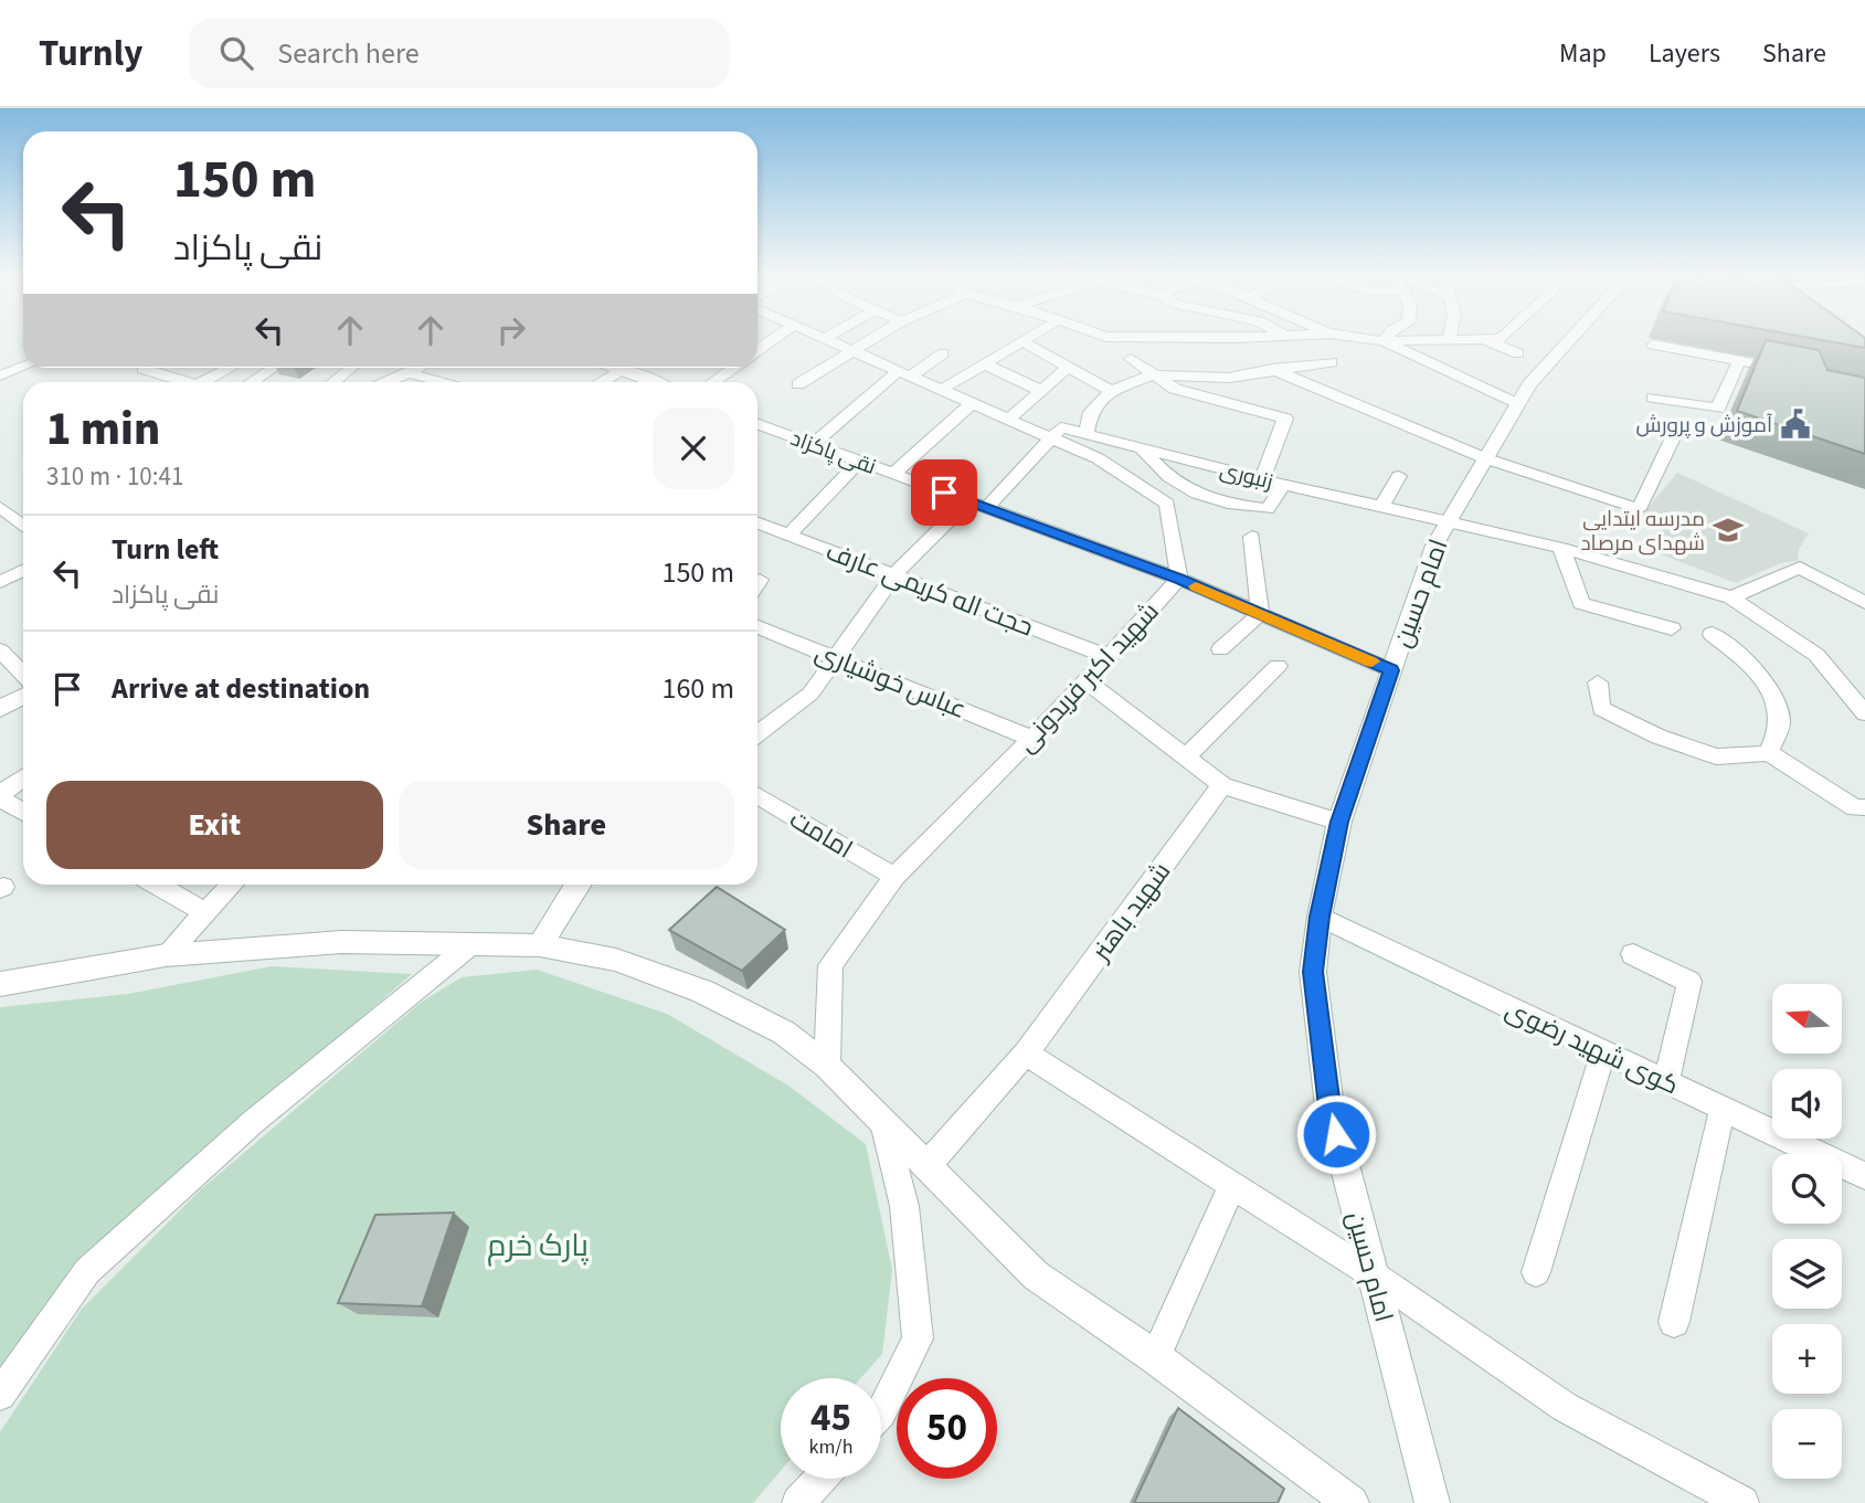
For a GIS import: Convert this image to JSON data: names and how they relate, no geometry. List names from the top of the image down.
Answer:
{
  "streets": {
    "main road": ["امام حسین"],
    "street": [
      "نقی پاکزاد",
      "زنبوری",
      "حجت اله کریمی عارف",
      "شهید اکبر فریدونی",
      "عباس خوشیاری",
      "امامت",
      "شهید باهنر",
      "کوی شهید رضوی"
    ]
  },
  "crossings": [
    ["نقی پاکزاد", "امام حسین"],
    ["نقی پاکزاد", "شهید اکبر فریدونی"],
    ["زنبوری", "امام حسین"],
    ["زنبوری", "شهید اکبر فریدونی"],
    ["حجت اله کریمی عارف", "شهید اکبر فریدونی"],
    ["امام حسین", "کوی شهید رضوی"],
    ["شهید اکبر فریدونی", "عباس خوشیاری"],
    ["شهید اکبر فریدونی", "امامت"]
  ],
  "parks": ["پارک خرم"],
  "places": {
    "public building": ["آموزش و پرورش"],
    "school or university": ["مدرسه ایتدایی شهدای مرصاد"]
  },
  "north": "left",
  "page": {
    "header": "Turnly",
    "search": "Search here",
    "nav": ["Map", "Layers", "Share"],
    "turn": ["150 m", "نقی پاکزاد"],
    "heading": ["1 min", "310 m · 10:41"],
    "list": [
      {
        "name": "Turn left",
        "note": "نقی پاکزاد",
        "value": "150 m"
      },
      {
        "name": "Arrive at destination",
        "value": "160 m"
      }
    ],
    "buttons": ["Exit", "Share"],
    "map_buttons": ["+", "−"],
    "speed": "45 km/h",
    "limit": "50"
  }
}
